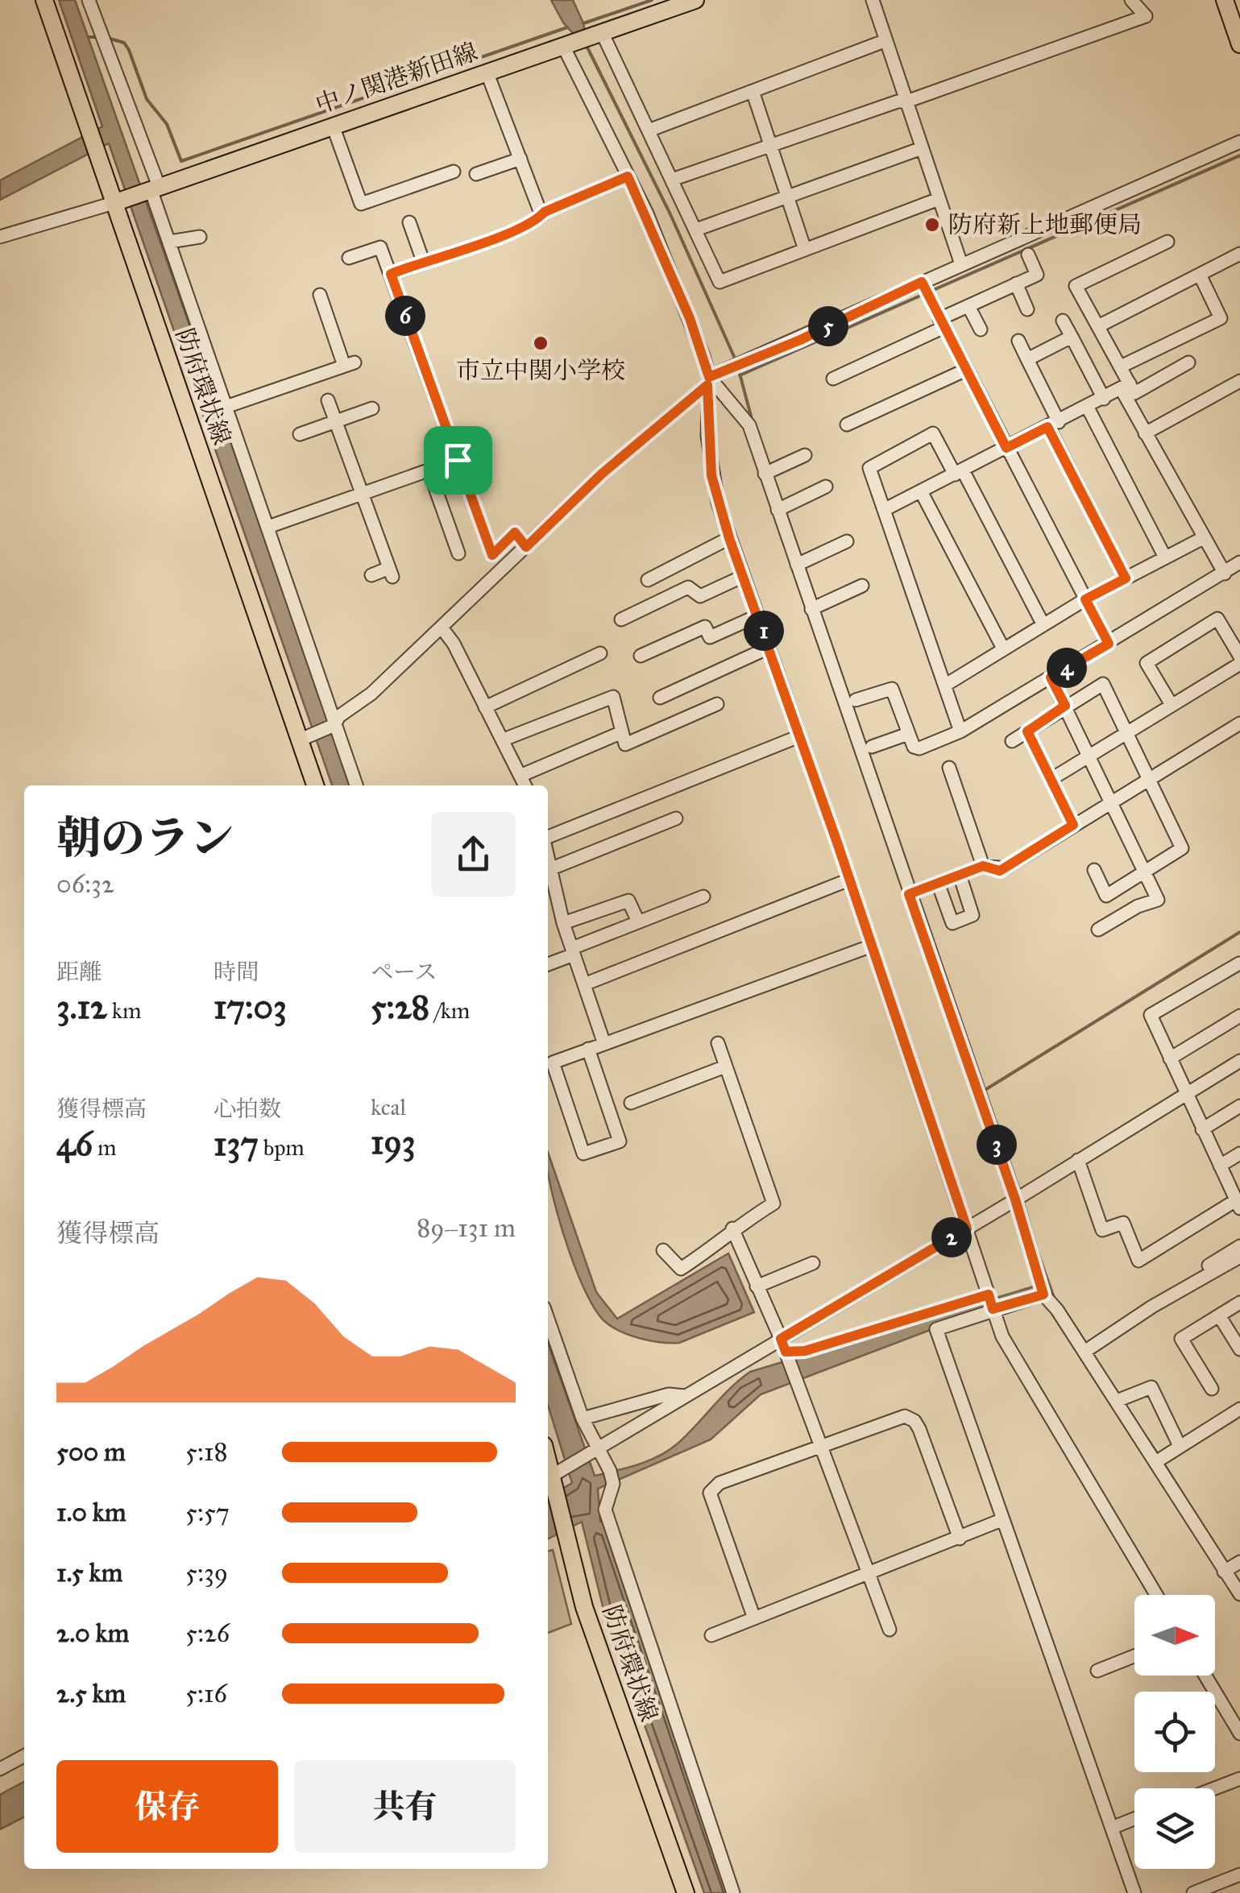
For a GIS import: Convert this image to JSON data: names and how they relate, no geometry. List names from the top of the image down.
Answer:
{
  "streets": {
    "main road": ["中ノ関港新田線", "防府環状線"]
  },
  "crossings": [
    ["中ノ関港新田線", "防府環状線"]
  ],
  "places": ["防府新上地郵便局", "市立中関小学校"],
  "north": "right",
  "page": {
    "pins": [
      "6",
      "5",
      "1",
      "4",
      "3",
      "2"
    ],
    "heading": ["朝のラン", "06:32"],
    "stats": [
      ["距離", "3.12 km"],
      ["時間", "17:03"],
      ["ペース", "5:28 /km"],
      ["獲得標高", "46 m"],
      ["心拍数", "137 bpm"],
      ["kcal", "193"]
    ],
    "chart": ["獲得標高", "89–131 m"],
    "list": [
      {
        "name": "500 m",
        "note": "5:18"
      },
      {
        "name": "1.0 km",
        "note": "5:57"
      },
      {
        "name": "1.5 km",
        "note": "5:39"
      },
      {
        "name": "2.0 km",
        "note": "5:26"
      },
      {
        "name": "2.5 km",
        "note": "5:16"
      }
    ],
    "buttons": ["保存", "共有"]
  }
}
